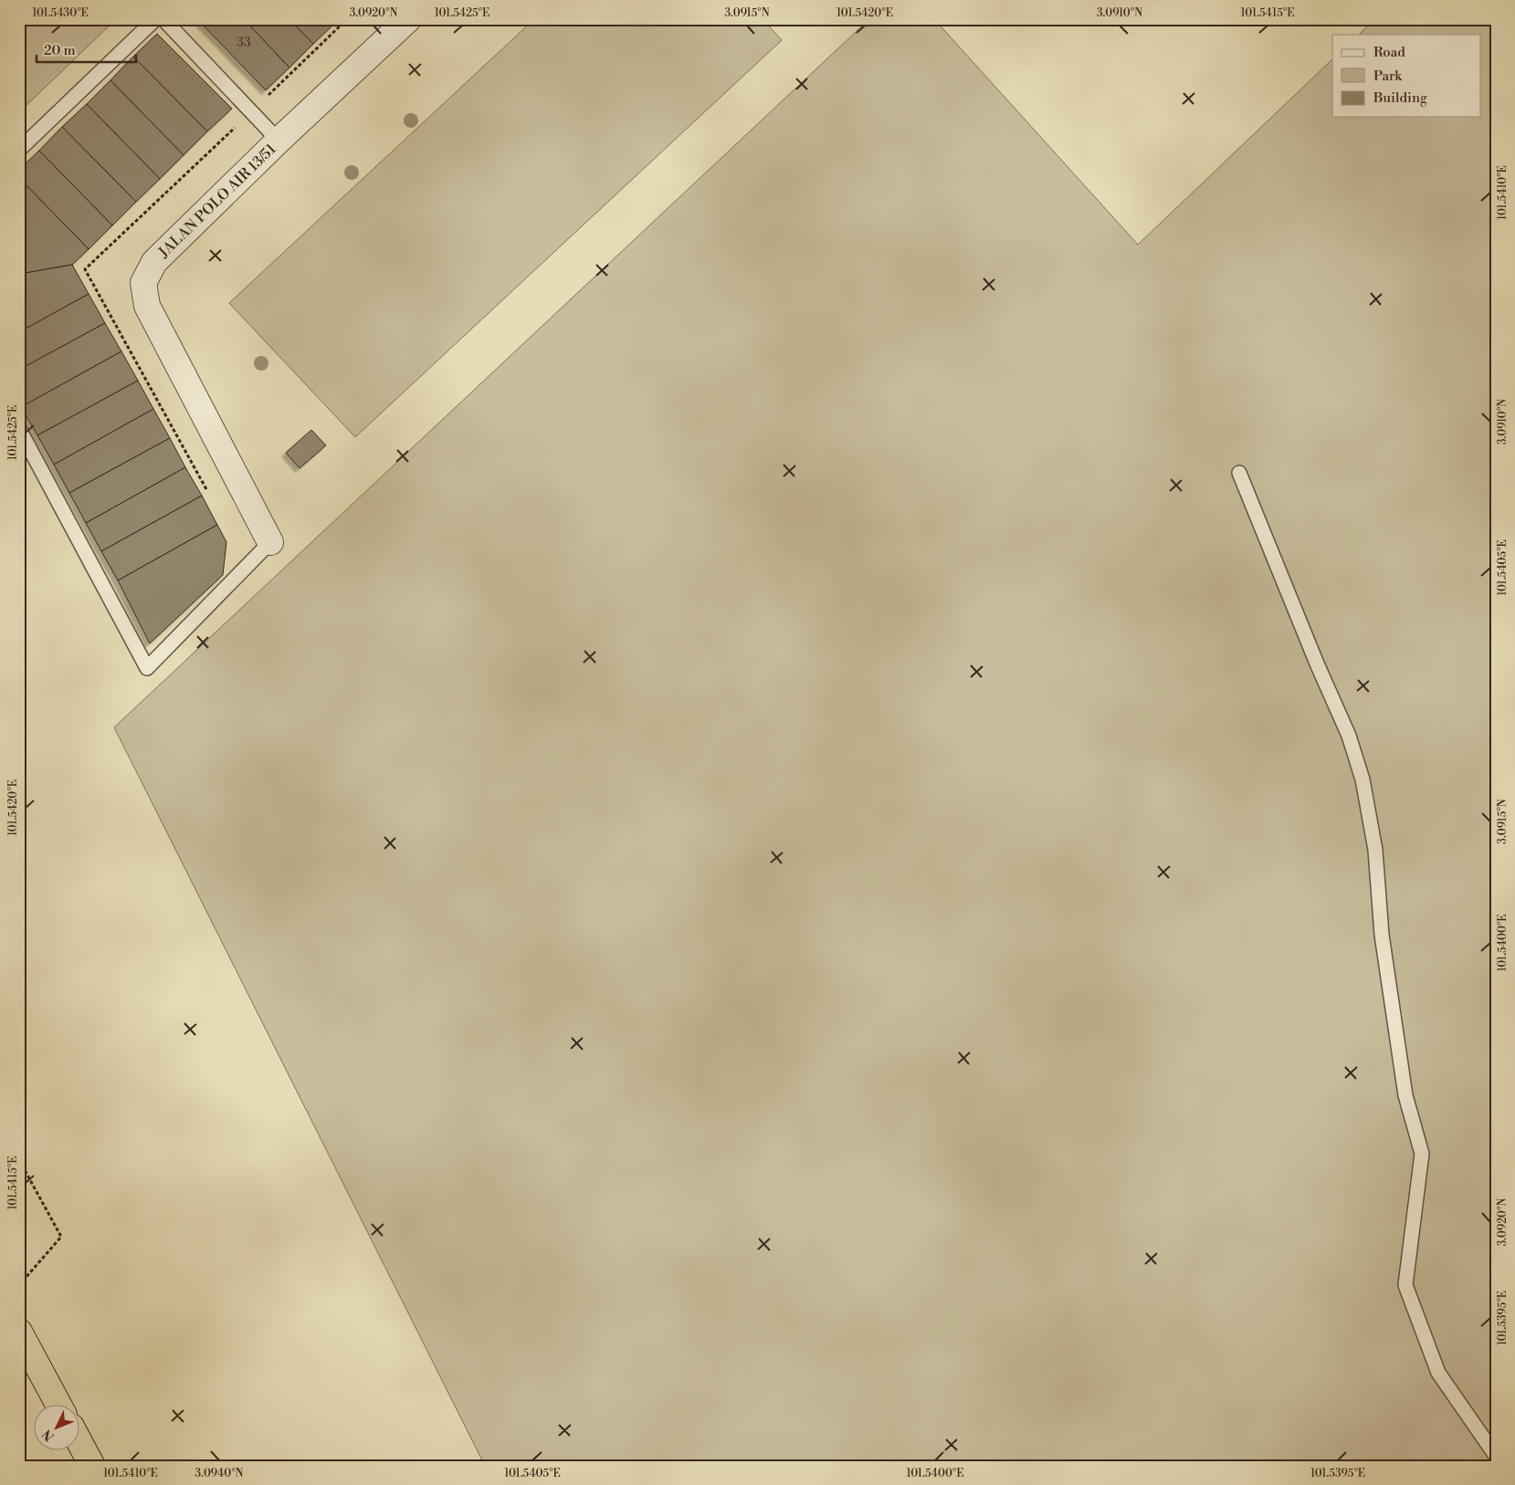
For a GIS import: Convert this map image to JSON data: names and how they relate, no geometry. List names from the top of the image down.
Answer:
{
  "streets": {
    "street": ["JALAN POLO AIR 13/51"]
  },
  "house_numbers": ["33"],
  "legend": ["Road", "Park", "Building"],
  "scale_bar": "20 m",
  "north": "bottom left",
  "coordinates": [
    "101.5430°E",
    "3.0920°N",
    "101.5425°E",
    "3.0915°N",
    "101.5420°E",
    "3.0910°N",
    "101.5415°E",
    "101.5410°E",
    "101.5405°E",
    "101.5400°E",
    "101.5395°E",
    "3.0940°N"
  ]
}
